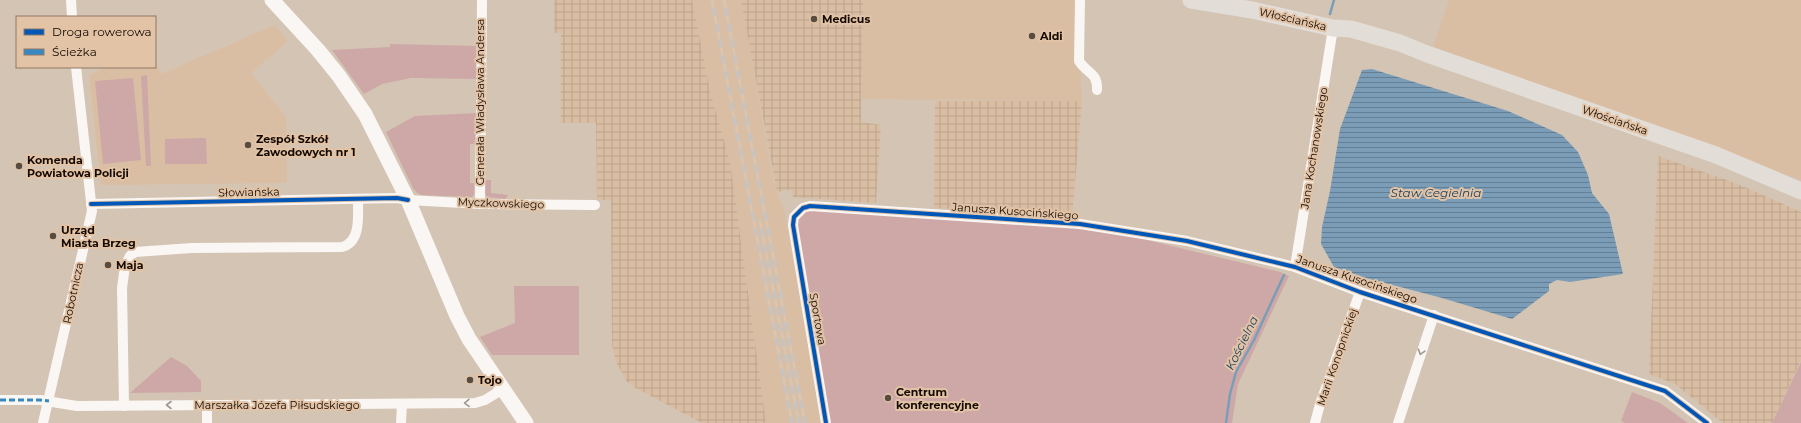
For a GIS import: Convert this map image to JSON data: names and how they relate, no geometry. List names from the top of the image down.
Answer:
{
  "streets": {
    "main road": ["Włościańska"],
    "street": [
      "Generała Władysława Andersa",
      "Jana Kochanowskiego",
      "Słowiańska",
      "Myczkowskiego",
      "Janusza Kusocińskiego",
      "Robotnicza",
      "Sportowa",
      "Marii Konopnickiej",
      "Marszałka Józefa Piłsudskiego"
    ]
  },
  "crossings": [
    ["Włościańska", "Jana Kochanowskiego"],
    ["Generała Władysława Andersa", "Myczkowskiego"],
    ["Jana Kochanowskiego", "Janusza Kusocińskiego"],
    ["Słowiańska", "Myczkowskiego"],
    ["Słowiańska", "Robotnicza"],
    ["Janusza Kusocińskiego", "Sportowa"],
    ["Janusza Kusocińskiego", "Marii Konopnickiej"],
    ["Robotnicza", "Marszałka Józefa Piłsudskiego"]
  ],
  "one_way": ["Marszałka Józefa Piłsudskiego"],
  "water": ["Staw Cegielnia", "Kościelna"],
  "places": [
    "Medicus",
    "Aldi",
    "Zespół Szkół Zawodowych nr 1",
    "Komenda Powiatowa Policji",
    "Urząd Miasta Brzeg",
    "Maja",
    "Tojo",
    "Centrum konferencyjne"
  ],
  "legend": ["Droga rowerowa", "Ścieżka"]
}
